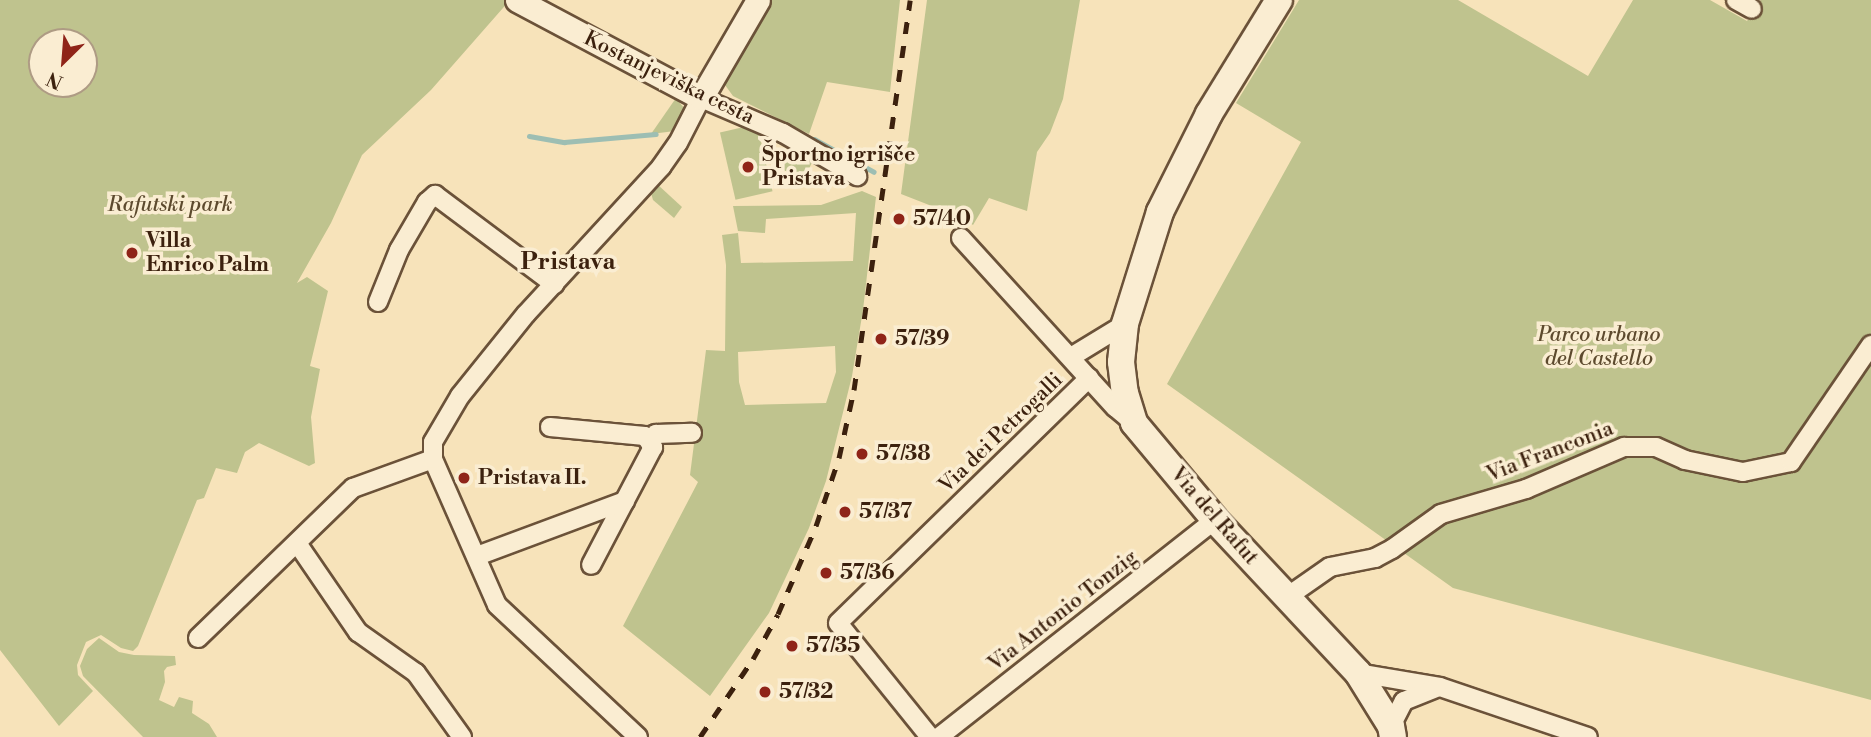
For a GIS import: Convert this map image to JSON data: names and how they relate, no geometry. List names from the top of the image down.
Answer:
{
  "streets": {
    "main road": ["Via del Rafut"],
    "street": [
      "Kostanjeviška cesta",
      "Via dei Petrogalli",
      "Via Franconia",
      "Via Antonio Tonzig"
    ]
  },
  "crossings": [
    ["Via dei Petrogalli", "Via del Rafut"],
    ["Via Franconia", "Via del Rafut"],
    ["Via del Rafut", "Via Antonio Tonzig"]
  ],
  "districts": ["Pristava"],
  "parks": ["Rafutski park", "Parco urbano del Castello"],
  "places": [
    "Športno igrišče Pristava",
    "57/40",
    "Villa Enrico Palm",
    "57/39",
    "57/38",
    "Pristava II.",
    "57/37",
    "57/36",
    "57/35",
    "57/32"
  ],
  "north": "bottom left"
}
